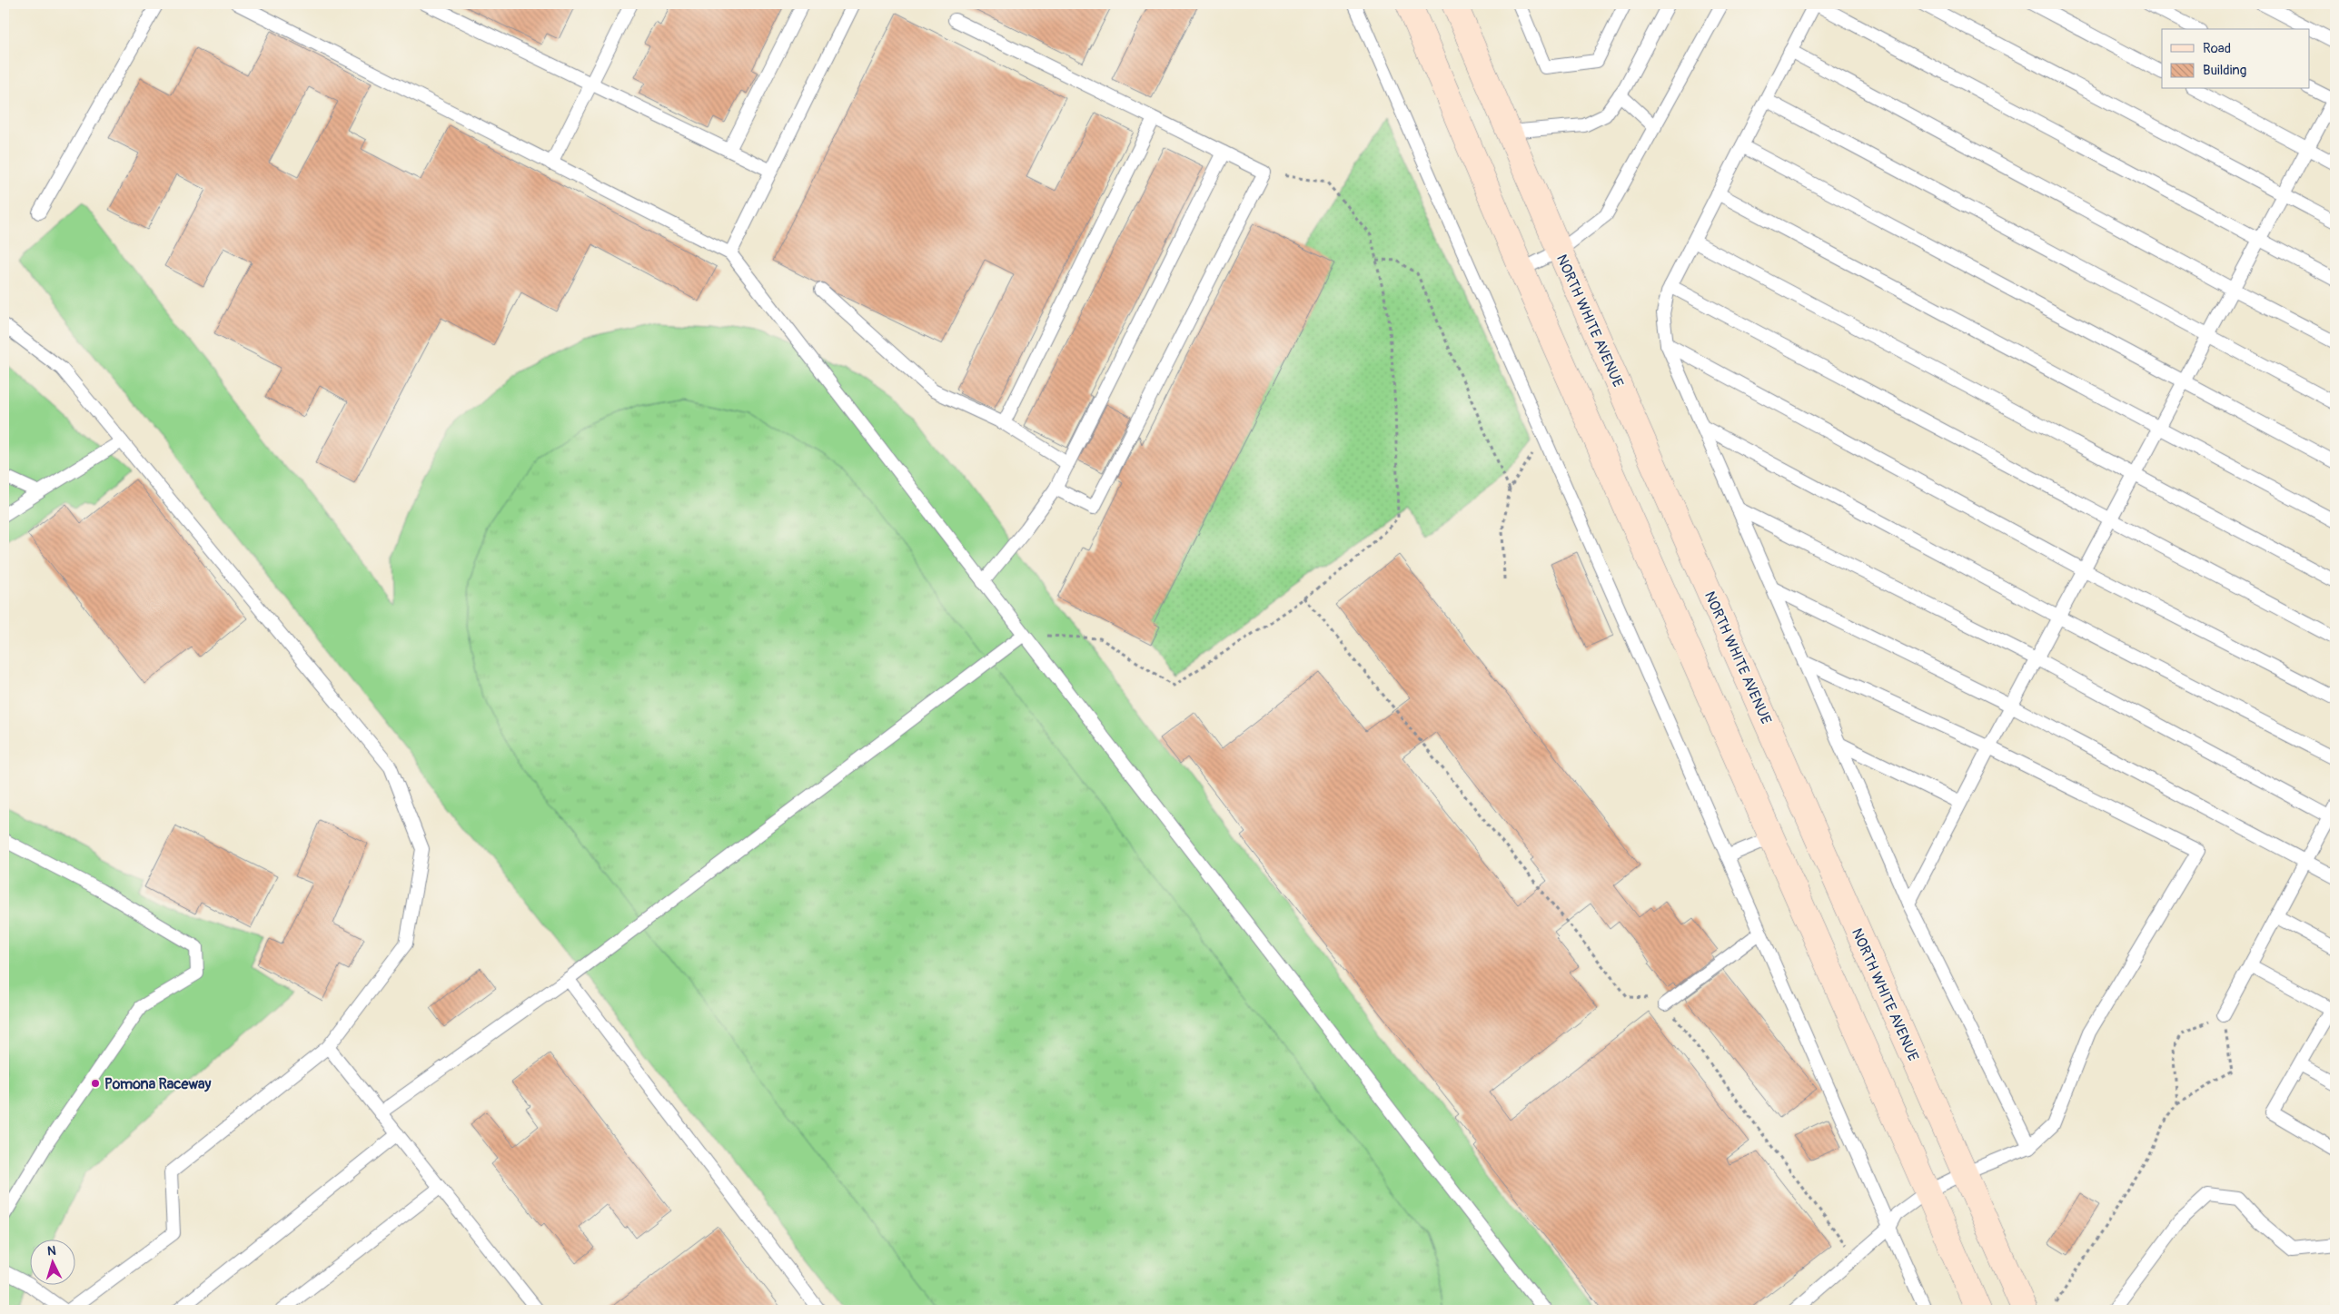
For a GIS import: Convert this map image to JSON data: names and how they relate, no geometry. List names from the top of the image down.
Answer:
{
  "streets": {
    "main road": ["NORTH WHITE AVENUE"]
  },
  "places": ["Pomona Raceway"],
  "legend": ["Road", "Building"],
  "north": "top"
}
